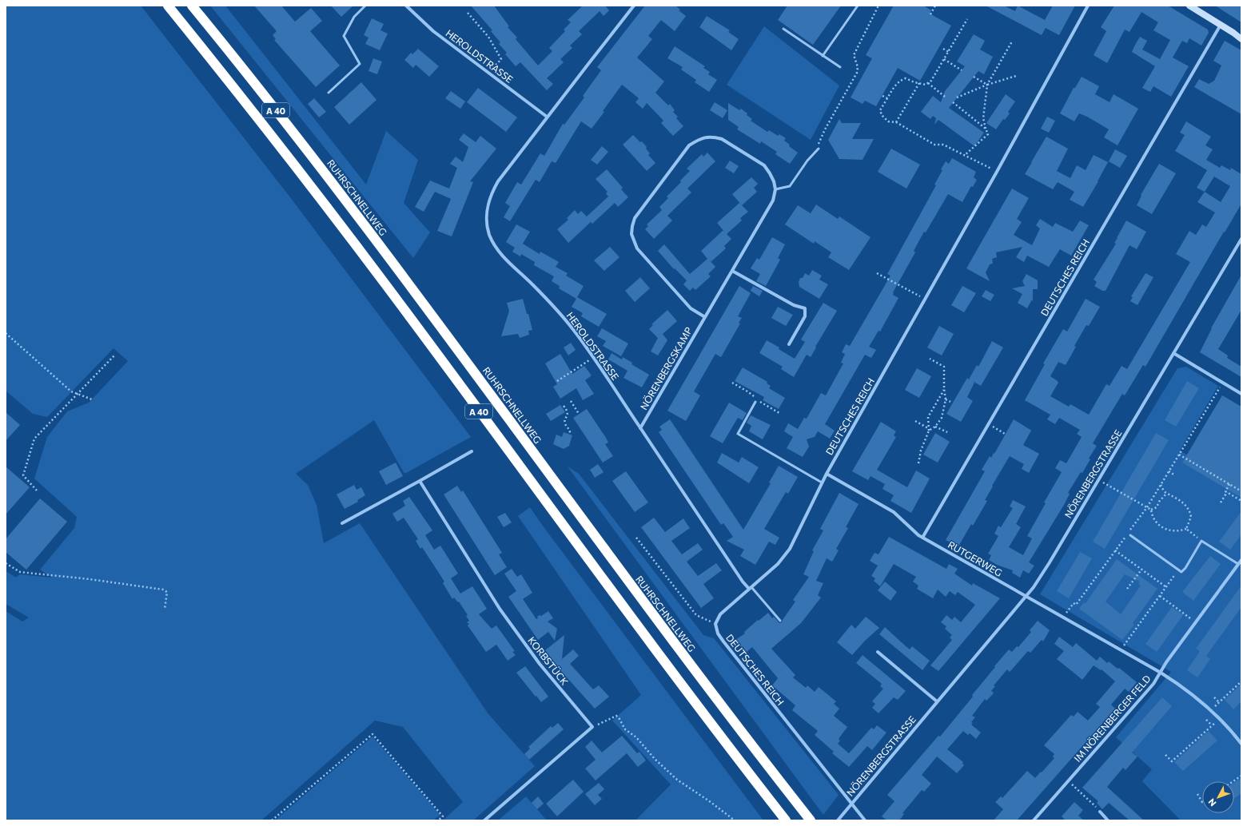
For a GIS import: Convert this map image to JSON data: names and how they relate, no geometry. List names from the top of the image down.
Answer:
{
  "streets": {
    "highway": ["A 40", "RUHRSCHNELLWEG"],
    "street": [
      "HEROLDSTRASSE",
      "DEUTSCHES REICH",
      "NÖRENBERGSKAMP",
      "NÖRENBERGSTRASSE",
      "RUTGERWEG",
      "KORBSTÜCK",
      "IM NÖRENBERGER FELD"
    ]
  },
  "crossings": [
    ["HEROLDSTRASSE", "DEUTSCHES REICH"],
    ["HEROLDSTRASSE", "NÖRENBERGSKAMP"],
    ["DEUTSCHES REICH", "NÖRENBERGSTRASSE"],
    ["DEUTSCHES REICH", "RUTGERWEG"],
    ["NÖRENBERGSTRASSE", "RUTGERWEG"],
    ["RUTGERWEG", "IM NÖRENBERGER FELD"]
  ],
  "north": "bottom left"
}
